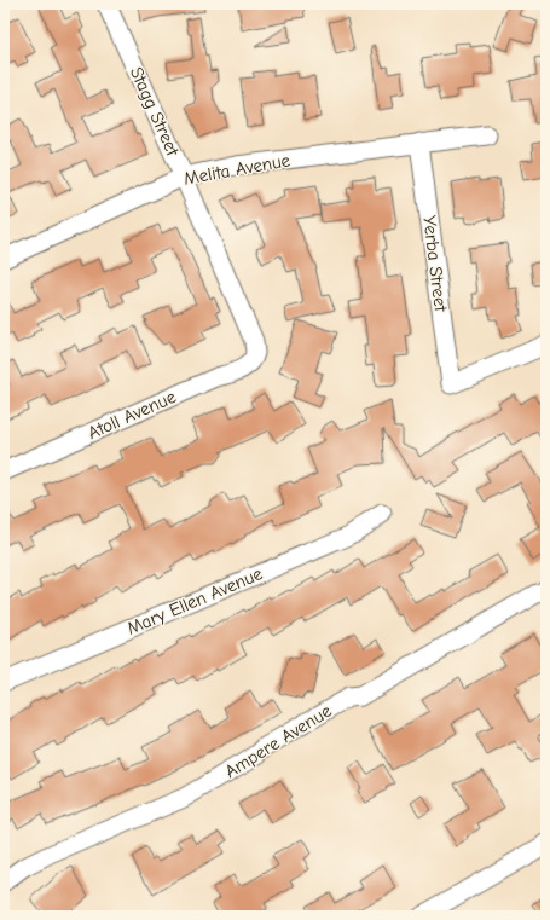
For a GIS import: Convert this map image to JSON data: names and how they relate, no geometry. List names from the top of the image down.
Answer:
{
  "streets": {
    "street": [
      "Stagg Street",
      "Melita Avenue",
      "Yerba Street",
      "Atoll Avenue",
      "Mary Ellen Avenue",
      "Ampere Avenue"
    ]
  },
  "crossings": [
    ["Stagg Street", "Melita Avenue"],
    ["Stagg Street", "Atoll Avenue"],
    ["Melita Avenue", "Yerba Street"]
  ]
}
